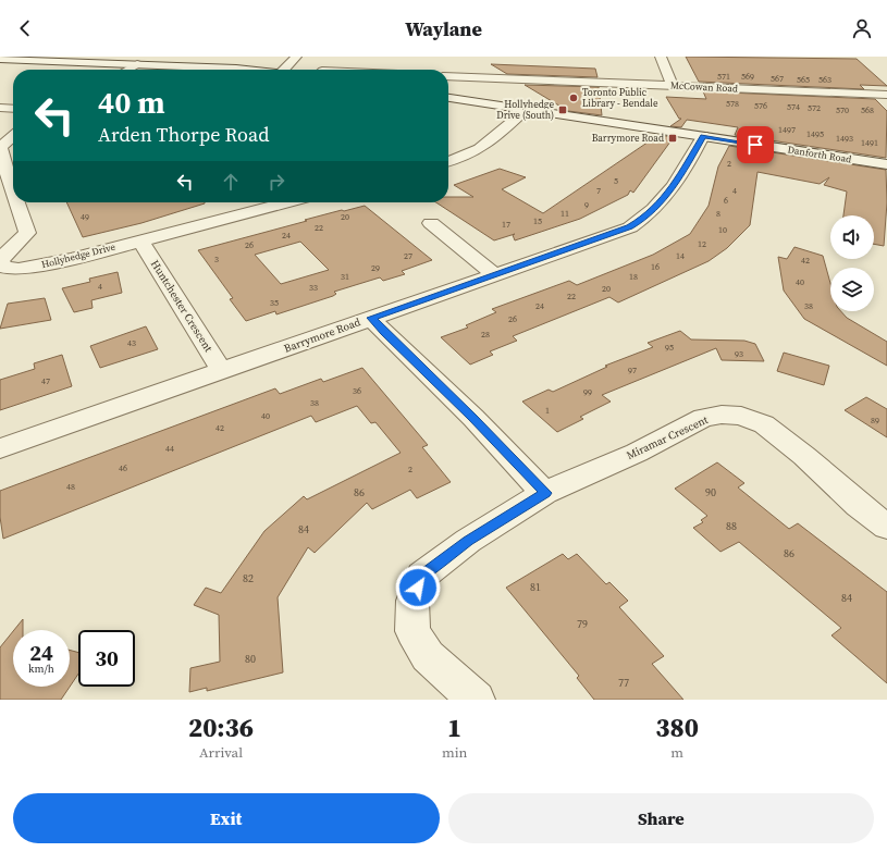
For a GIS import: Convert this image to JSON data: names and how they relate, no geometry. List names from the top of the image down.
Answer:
{
  "streets": {
    "street": [
      "McCowan Road",
      "Danforth Road",
      "Hollyhedge Drive",
      "Huntchester Crescent",
      "Barrymore Road",
      "Miramar Crescent"
    ]
  },
  "crossings": [
    ["Danforth Road", "Barrymore Road"],
    ["Hollyhedge Drive", "Huntchester Crescent"],
    ["Huntchester Crescent", "Barrymore Road"]
  ],
  "places": {
    "other": ["Toronto Public Library - Bendale"],
    "transit": ["Hollyhedge Drive (South)", "Barrymore Road"]
  },
  "house_numbers": [
    "571",
    "569",
    "567",
    "565",
    "563",
    "578",
    "576",
    "574",
    "572",
    "570",
    "568",
    "1497",
    "1495",
    "1493",
    "1491",
    "2",
    "5",
    "7",
    "4",
    "6",
    "9",
    "11",
    "8",
    "49",
    "20",
    "15",
    "17",
    "22",
    "10",
    "24",
    "12",
    "26",
    "27",
    "14",
    "3",
    "42",
    "16",
    "29",
    "31",
    "18",
    "40",
    "4",
    "33",
    "20",
    "22",
    "35",
    "24",
    "38",
    "26",
    "28",
    "43",
    "95",
    "93",
    "97",
    "47",
    "36",
    "99",
    "38",
    "1",
    "40",
    "89",
    "42",
    "44",
    "46",
    "2",
    "48",
    "86",
    "90",
    "88",
    "84",
    "86",
    "82",
    "81",
    "84",
    "79",
    "80",
    "77"
  ],
  "page": {
    "header": "Waylane",
    "turn": ["40 m", "Arden Thorpe Road"],
    "speed": "24 km/h",
    "limit": "30",
    "eta": [
      "20:36",
      "Arrival",
      "1",
      "min",
      "380",
      "m"
    ],
    "buttons": ["Exit", "Share"]
  }
}
